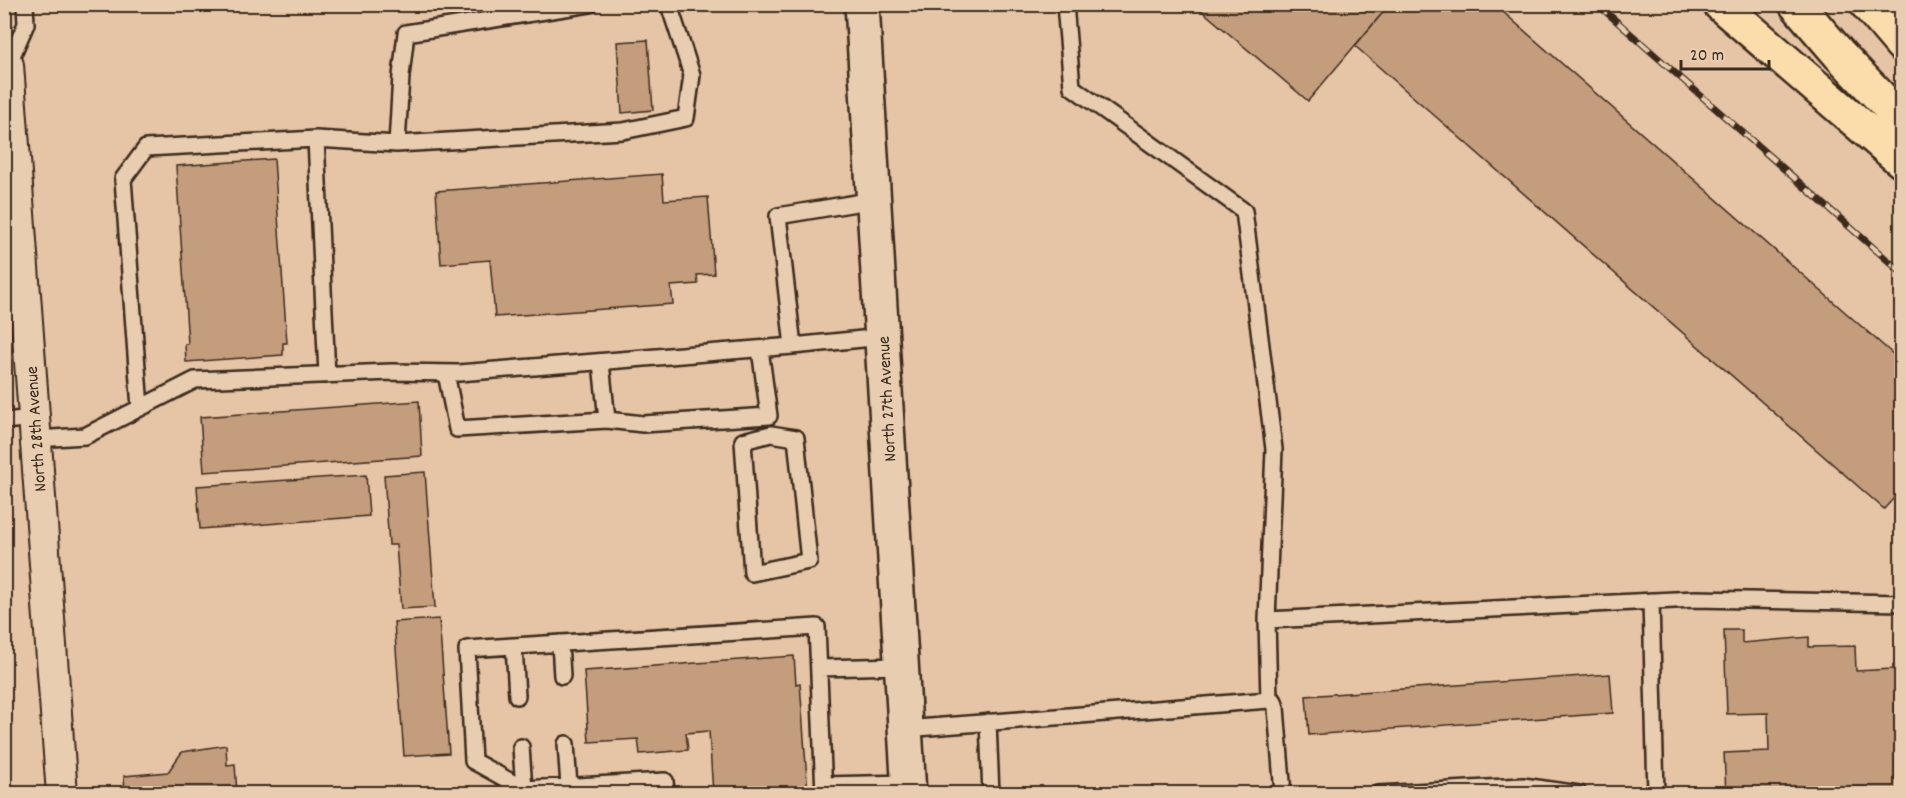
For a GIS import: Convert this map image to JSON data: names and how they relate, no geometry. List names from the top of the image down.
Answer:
{
  "streets": {
    "main road": ["North 27th Avenue"],
    "street": ["North 28th Avenue"]
  },
  "scale_bar": "20 m"
}
